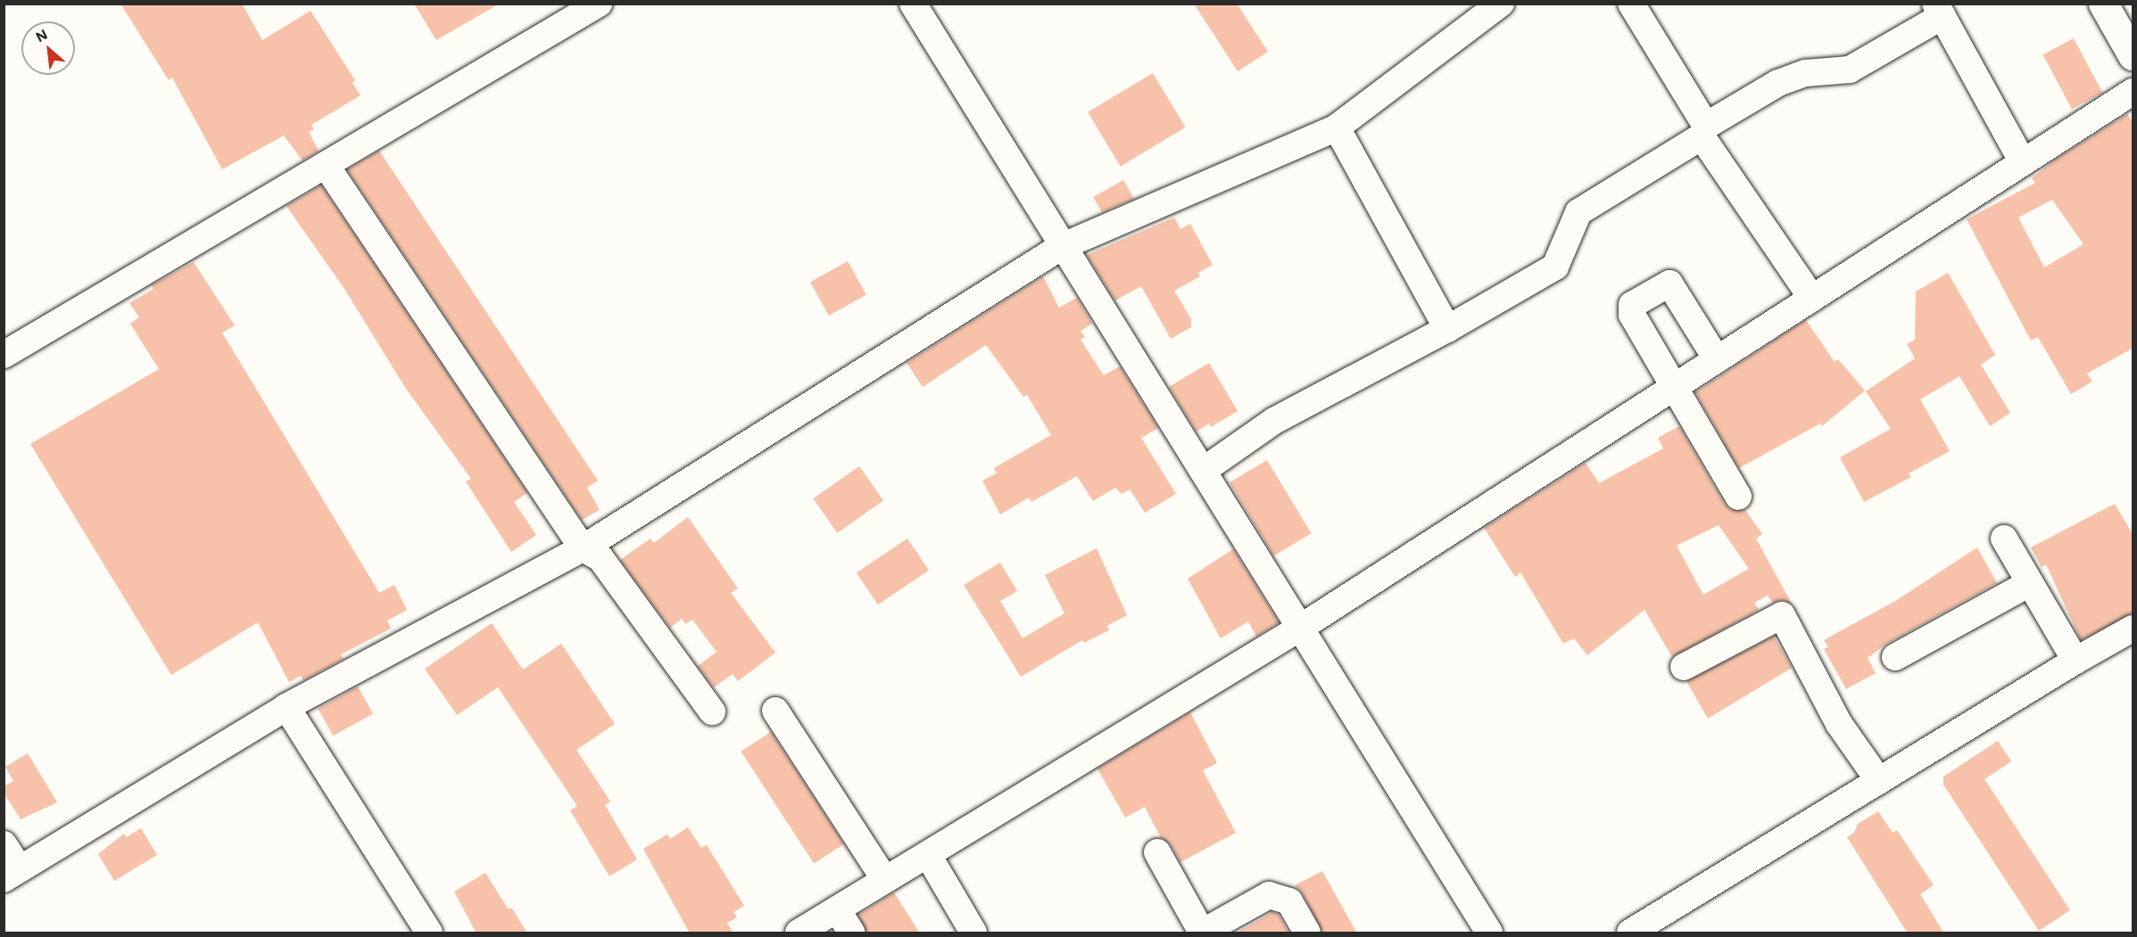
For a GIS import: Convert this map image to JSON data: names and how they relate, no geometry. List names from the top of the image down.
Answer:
{
  "north": "top left"
}
